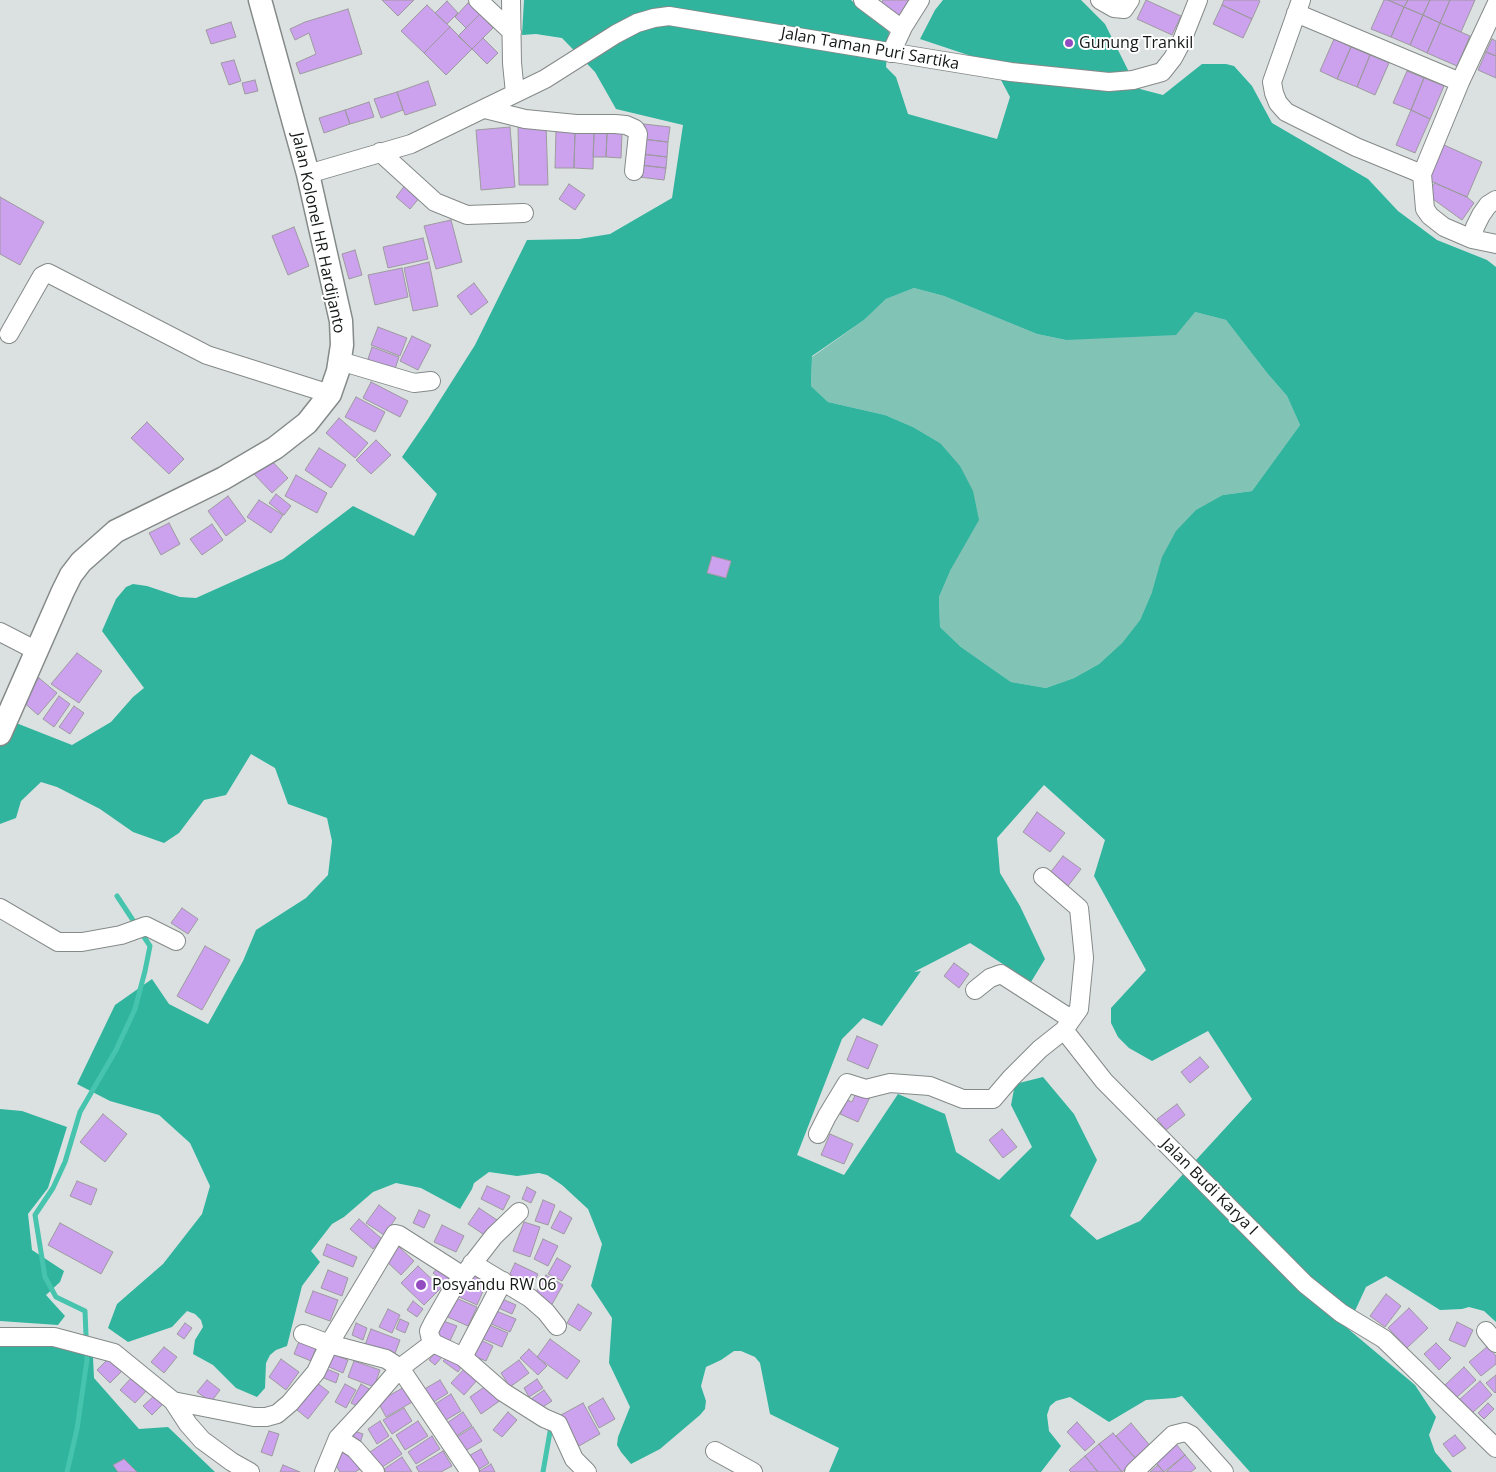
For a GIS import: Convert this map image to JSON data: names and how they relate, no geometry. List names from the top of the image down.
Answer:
{
  "streets": {
    "main road": ["Jalan Kolonel HR Hardijanto"],
    "street": ["Jalan Taman Puri Sartika", "Jalan Budi Karya I"]
  },
  "crossings": [
    ["Jalan Taman Puri Sartika", "Jalan Kolonel HR Hardijanto"]
  ],
  "places": ["Gunung Trankil", "Posyandu RW 06"]
}
